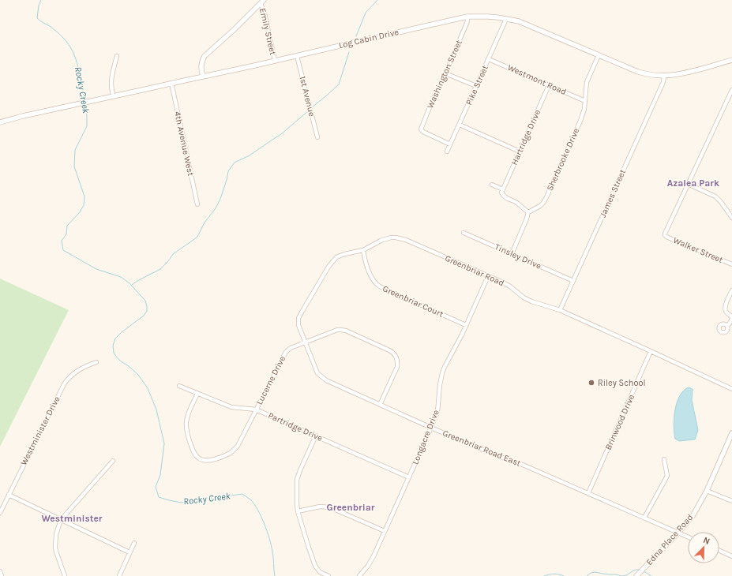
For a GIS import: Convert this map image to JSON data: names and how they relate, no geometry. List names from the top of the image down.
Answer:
{
  "streets": {
    "street": [
      "Emily Street",
      "Log Cabin Drive",
      "Washington Street",
      "Westmont Road",
      "Pike Street",
      "1st Avenue",
      "Hartridge Drive",
      "4th Avenue West",
      "Sherbrooke Drive",
      "James Street",
      "Walker Street",
      "Tinsley Drive",
      "Greenbriar Road",
      "Greenbriar Court",
      "Lucerne Drive",
      "Brinwood Drive",
      "Partridge Drive",
      "Westminister Drive",
      "Longacre Drive",
      "Greenbriar Road East",
      "Edna Place Road"
    ]
  },
  "crossings": [
    ["Emily Street", "Log Cabin Drive"],
    ["Log Cabin Drive", "Washington Street"],
    ["Log Cabin Drive", "Pike Street"],
    ["Log Cabin Drive", "1st Avenue"],
    ["Log Cabin Drive", "4th Avenue West"],
    ["Log Cabin Drive", "Sherbrooke Drive"],
    ["Log Cabin Drive", "James Street"],
    ["Washington Street", "Pike Street"],
    ["Westmont Road", "Pike Street"],
    ["Westmont Road", "Hartridge Drive"],
    ["Westmont Road", "Sherbrooke Drive"],
    ["James Street", "Tinsley Drive"],
    ["James Street", "Greenbriar Road"],
    ["Greenbriar Road", "Greenbriar Court"],
    ["Greenbriar Road", "Lucerne Drive"],
    ["Greenbriar Road", "Brinwood Drive"],
    ["Greenbriar Road", "Longacre Drive"],
    ["Greenbriar Road", "Greenbriar Road East"],
    ["Greenbriar Court", "Longacre Drive"],
    ["Lucerne Drive", "Partridge Drive"],
    ["Lucerne Drive", "Greenbriar Road East"],
    ["Brinwood Drive", "Greenbriar Road East"],
    ["Partridge Drive", "Longacre Drive"],
    ["Longacre Drive", "Greenbriar Road East"],
    ["Greenbriar Road East", "Edna Place Road"]
  ],
  "districts": ["Azalea Park", "Greenbriar", "Westminister"],
  "water": ["Rocky Creek"],
  "places": ["Riley School"],
  "north": "top right"
}
